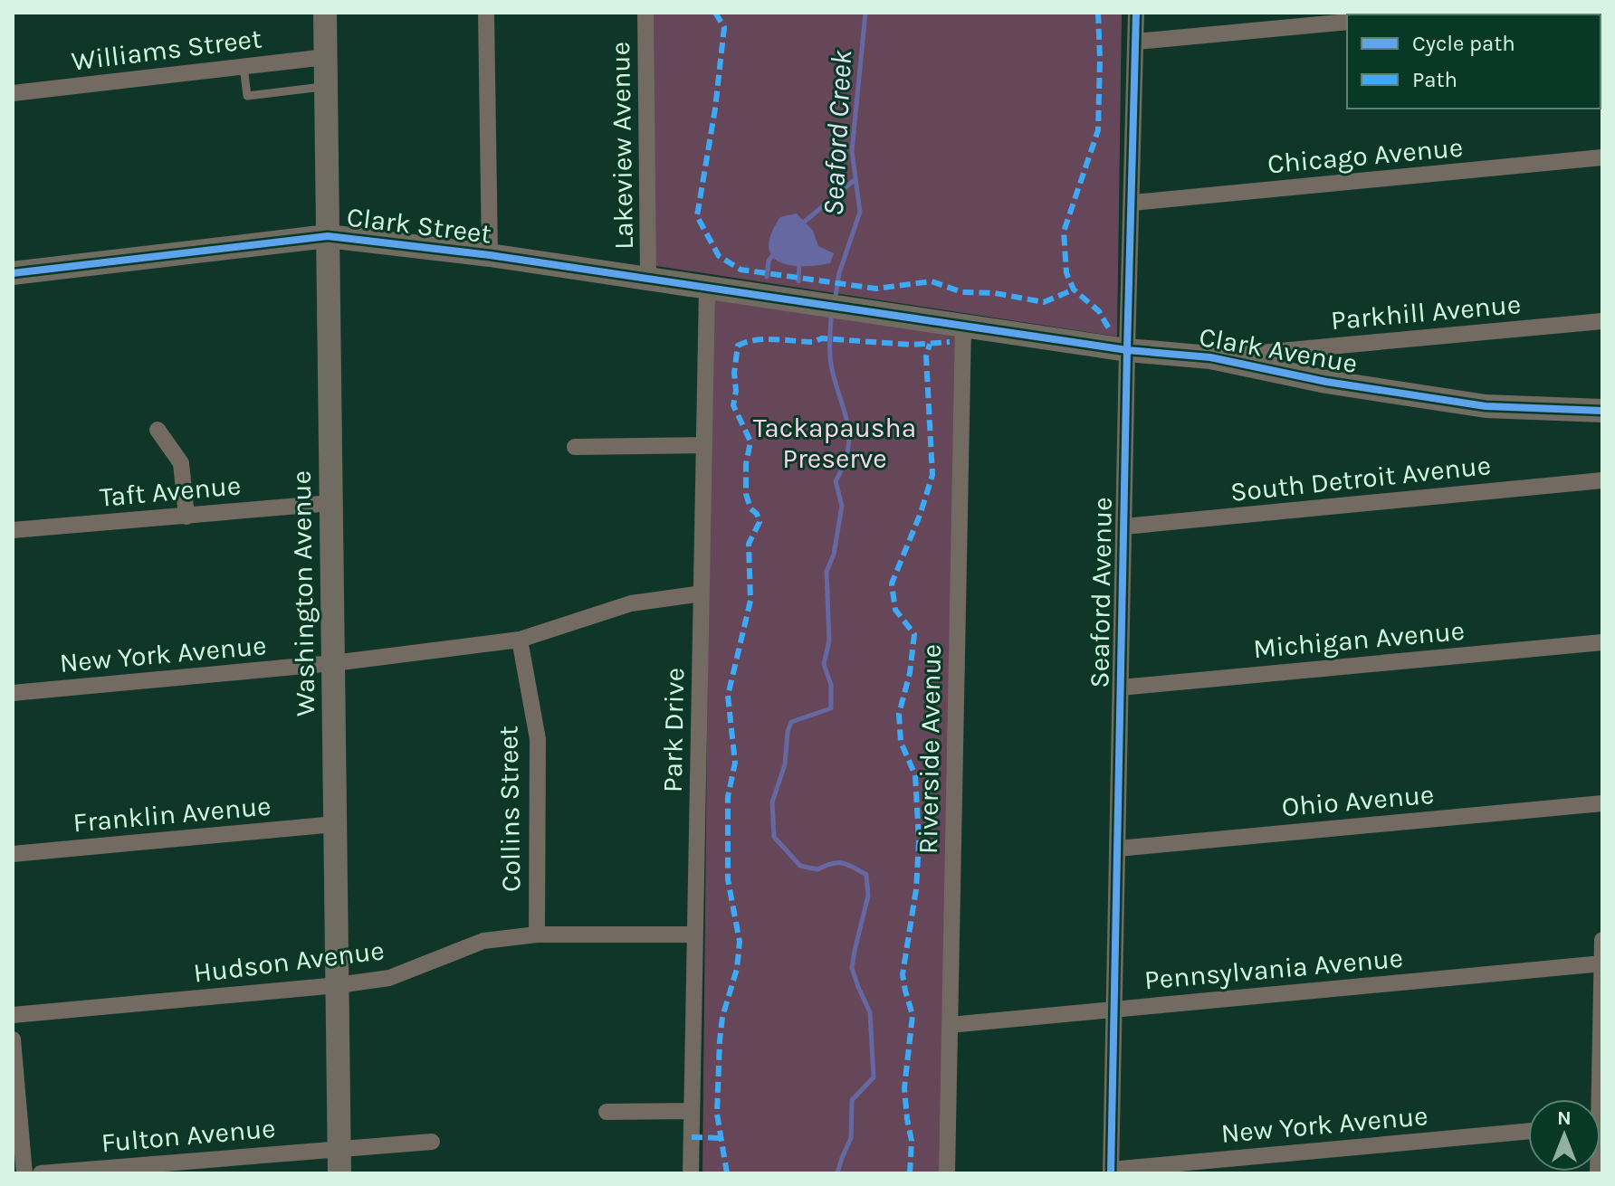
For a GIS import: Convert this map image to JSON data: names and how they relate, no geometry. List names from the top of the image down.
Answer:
{
  "streets": {
    "street": [
      "Williams Street",
      "Lakeview Avenue",
      "Chicago Avenue",
      "Clark Street",
      "Parkhill Avenue",
      "Clark Avenue",
      "South Detroit Avenue",
      "Taft Avenue",
      "Seaford Avenue",
      "Washington Avenue",
      "Michigan Avenue",
      "New York Avenue",
      "Park Drive",
      "Riverside Avenue",
      "Ohio Avenue",
      "Collins Street",
      "Franklin Avenue",
      "Hudson Avenue",
      "Pennsylvania Avenue",
      "Fulton Avenue"
    ]
  },
  "crossings": [
    ["Williams Street", "Washington Avenue"],
    ["Lakeview Avenue", "Clark Street"],
    ["Chicago Avenue", "Seaford Avenue"],
    ["Clark Street", "Clark Avenue"],
    ["Clark Street", "Washington Avenue"],
    ["Clark Street", "Park Drive"],
    ["Parkhill Avenue", "Clark Avenue"],
    ["Clark Avenue", "Seaford Avenue"],
    ["Clark Avenue", "Riverside Avenue"],
    ["South Detroit Avenue", "Seaford Avenue"],
    ["Taft Avenue", "Washington Avenue"],
    ["Seaford Avenue", "Michigan Avenue"],
    ["Seaford Avenue", "New York Avenue"],
    ["Seaford Avenue", "Ohio Avenue"],
    ["Seaford Avenue", "Pennsylvania Avenue"],
    ["Washington Avenue", "New York Avenue"],
    ["Washington Avenue", "Franklin Avenue"],
    ["Washington Avenue", "Hudson Avenue"],
    ["Washington Avenue", "Fulton Avenue"],
    ["New York Avenue", "Park Drive"],
    ["New York Avenue", "Collins Street"],
    ["Park Drive", "Hudson Avenue"],
    ["Riverside Avenue", "Pennsylvania Avenue"],
    ["Collins Street", "Hudson Avenue"]
  ],
  "water": ["Seaford Creek"],
  "parks": ["Tackapausha Preserve"],
  "legend": ["Cycle path", "Path"],
  "north": "top"
}
